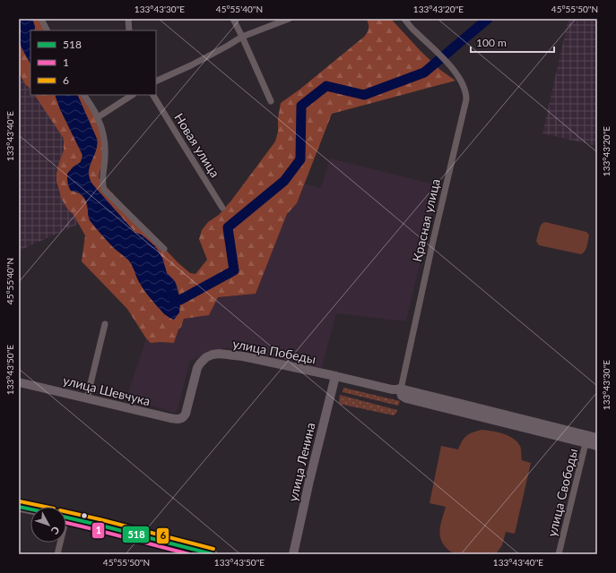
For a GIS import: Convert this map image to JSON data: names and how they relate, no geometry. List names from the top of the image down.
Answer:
{
  "streets": {
    "street": [
      "Новая улица",
      "Красная улица",
      "улица Победы",
      "улица Шевчука",
      "улица Ленина",
      "улица Свободы"
    ]
  },
  "crossings": [
    ["Красная улица", "улица Победы"],
    ["улица Победы", "улица Шевчука"],
    ["улица Победы", "улица Ленина"],
    ["улица Победы", "улица Свободы"]
  ],
  "lines": ["transit line 6", "transit line 518", "transit line 1"],
  "legend": ["518", "1", "6"],
  "scale_bar": "100 m",
  "north": "bottom right",
  "coordinates": [
    "133°43'30\"E",
    "45°55'40\"N",
    "133°43'20\"E",
    "45°55'50\"N",
    "133°43'40\"E",
    "133°43'50\"E"
  ]
}
